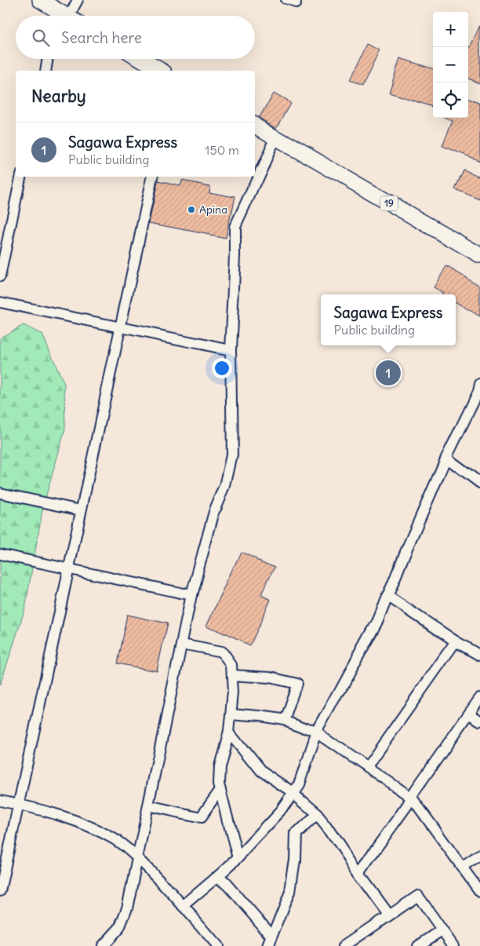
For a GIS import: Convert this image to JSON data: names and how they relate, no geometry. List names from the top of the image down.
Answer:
{
  "streets": {
    "highway": ["19"]
  },
  "places": ["Apina"],
  "page": {
    "map_buttons": ["+", "−"],
    "search": "Search here",
    "heading": "Nearby",
    "list": [
      {
        "mark": "1",
        "name": "Sagawa Express",
        "note": "Public building",
        "value": "150 m"
      }
    ],
    "popup": ["Sagawa Express", "Public building"],
    "pins": "1"
  }
}
